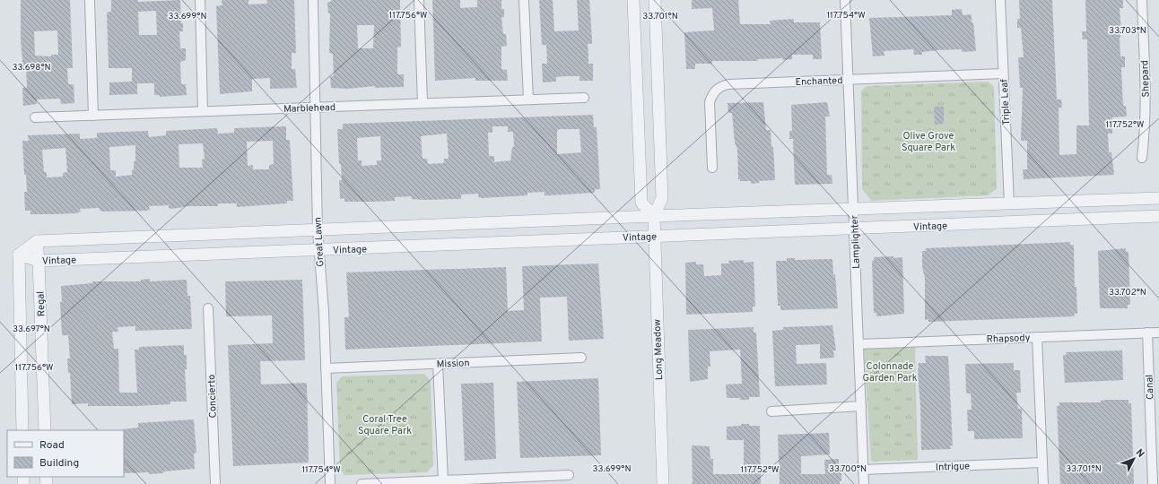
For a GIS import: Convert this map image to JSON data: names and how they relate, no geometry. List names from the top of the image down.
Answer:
{
  "streets": {
    "street": [
      "Shepard",
      "Enchanted",
      "Triple Leaf",
      "Marblehead",
      "Vintage",
      "Great Lawn",
      "Lamplighter",
      "Regal",
      "Rhapsody",
      "Long Meadow",
      "Mission",
      "Canal",
      "Concierto",
      "Intrigue"
    ]
  },
  "crossings": [
    ["Enchanted", "Triple Leaf"],
    ["Enchanted", "Lamplighter"],
    ["Triple Leaf", "Vintage"],
    ["Marblehead", "Great Lawn"],
    ["Vintage", "Great Lawn"],
    ["Vintage", "Lamplighter"],
    ["Vintage", "Regal"],
    ["Vintage", "Long Meadow"],
    ["Great Lawn", "Mission"],
    ["Lamplighter", "Rhapsody"],
    ["Lamplighter", "Intrigue"],
    ["Rhapsody", "Canal"]
  ],
  "parks": ["Olive Grove Square Park", "Colonnade Garden Park", "Coral Tree Square Park"],
  "legend": ["Road", "Building"],
  "north": "top right",
  "coordinates": [
    "117.756°W",
    "117.754°W",
    "33.699°N",
    "33.701°N",
    "33.703°N",
    "33.698°N",
    "117.752°W",
    "33.702°N",
    "33.697°N",
    "33.700°N"
  ]
}
